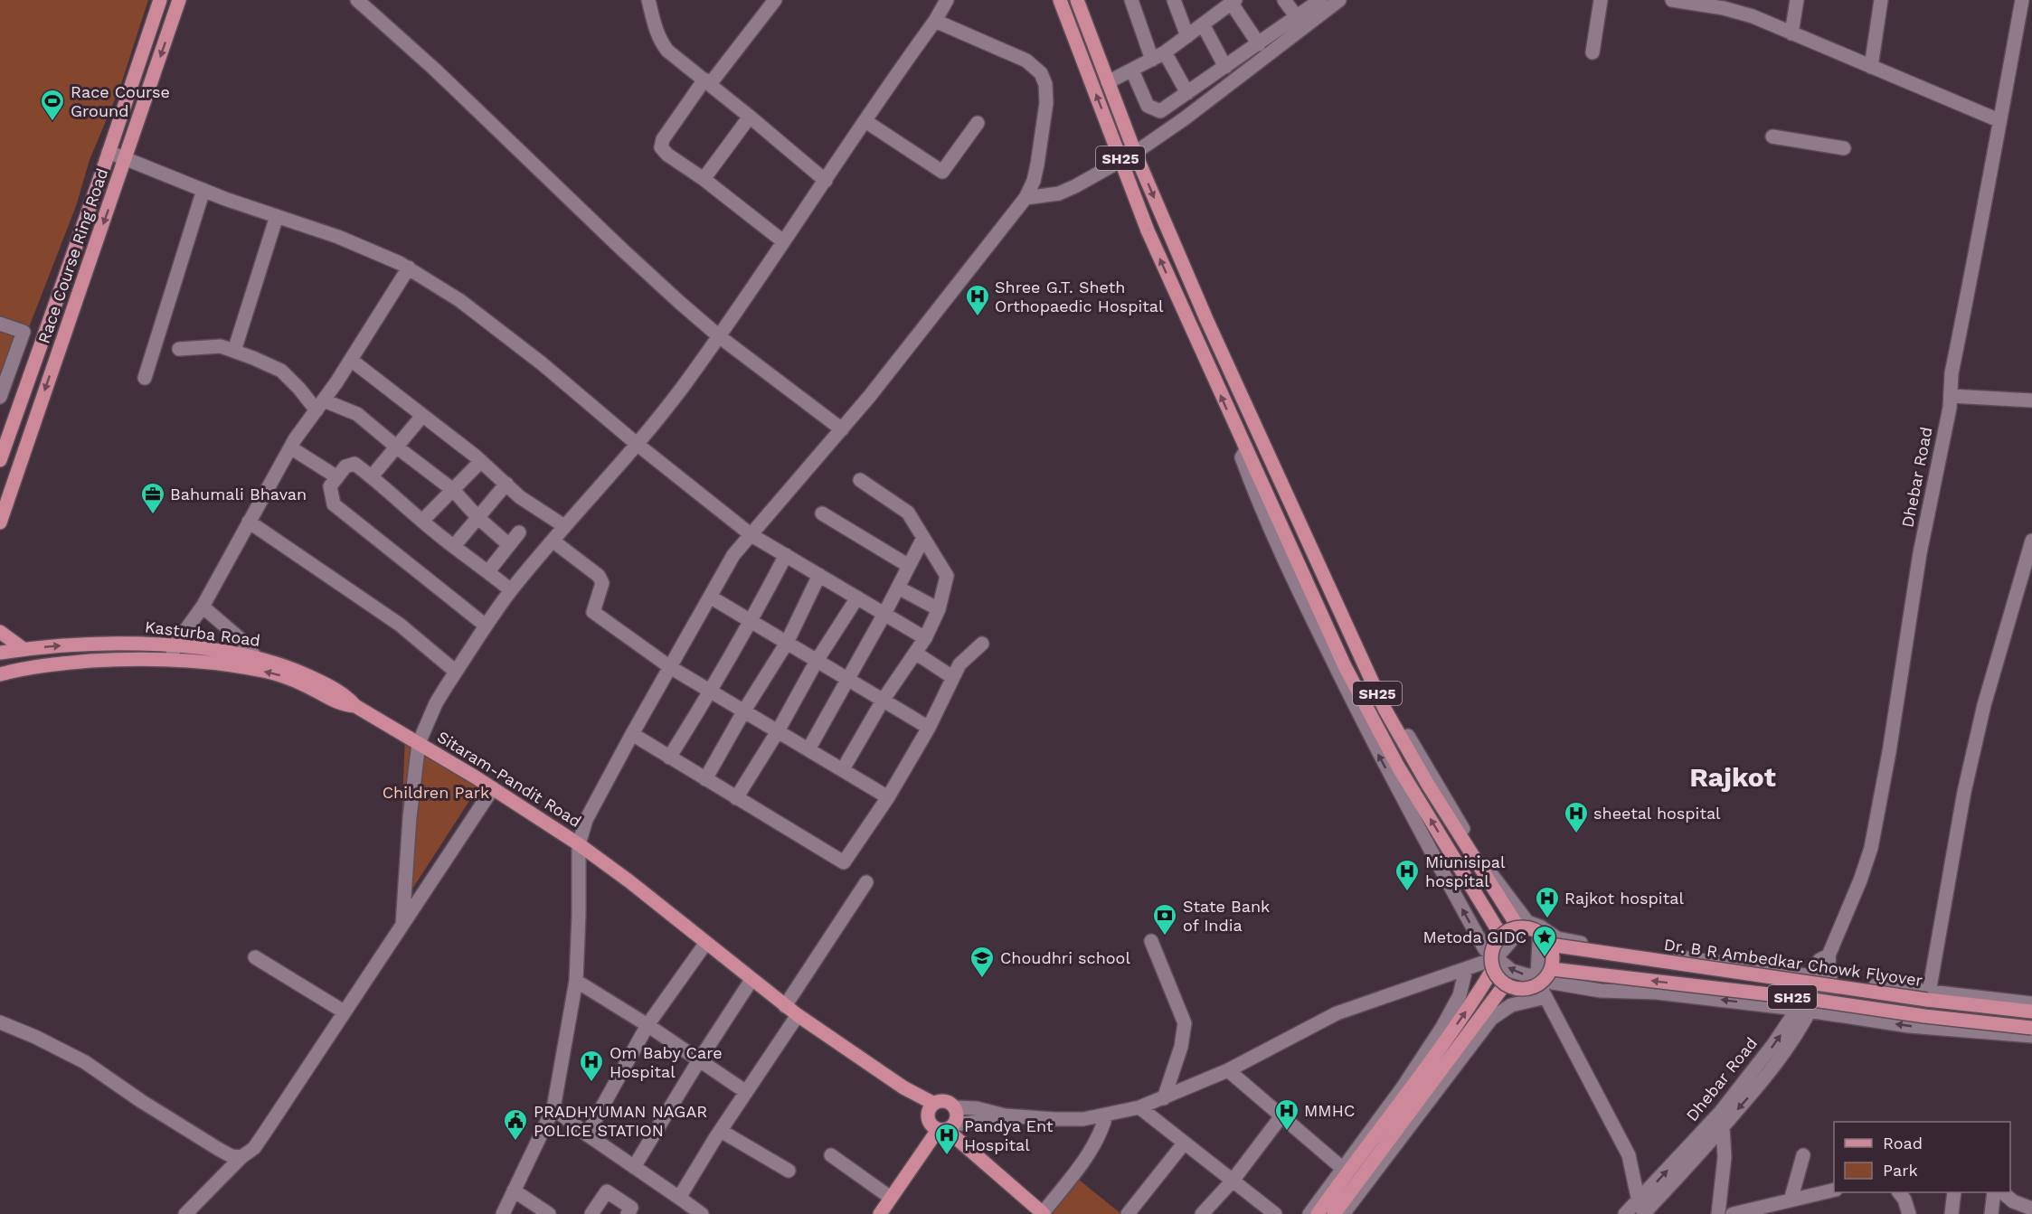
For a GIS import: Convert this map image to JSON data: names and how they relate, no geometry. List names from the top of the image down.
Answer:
{
  "streets": {
    "main road": [
      "SH25",
      "Race Course Ring Road",
      "Kasturba Road",
      "Sitaram-Pandit Road",
      "Dr. B R Ambedkar Chowk Flyover"
    ],
    "street": ["Dhebar Road"]
  },
  "crossings": [
    ["SH25", "Dr. B R Ambedkar Chowk Flyover"],
    ["Kasturba Road", "Sitaram-Pandit Road"]
  ],
  "one_way": ["Kasturba Road"],
  "districts": ["Rajkot"],
  "parks": ["Children Park"],
  "places": {
    "sports": ["Race Course Ground"],
    "hospital": [
      "Shree G.T. Sheth Orthopaedic Hospital",
      "sheetal hospital",
      "Miunisipal hospital",
      "Rajkot hospital",
      "Om Baby Care Hospital",
      "MMHC",
      "Pandya Ent Hospital"
    ],
    "office": ["Bahumali Bhavan"],
    "bank": ["State Bank of India"],
    "place": ["Metoda GIDC"],
    "school or university": ["Choudhri school"],
    "public building": ["PRADHYUMAN NAGAR POLICE STATION"]
  },
  "legend": ["Road", "Park"]
}
